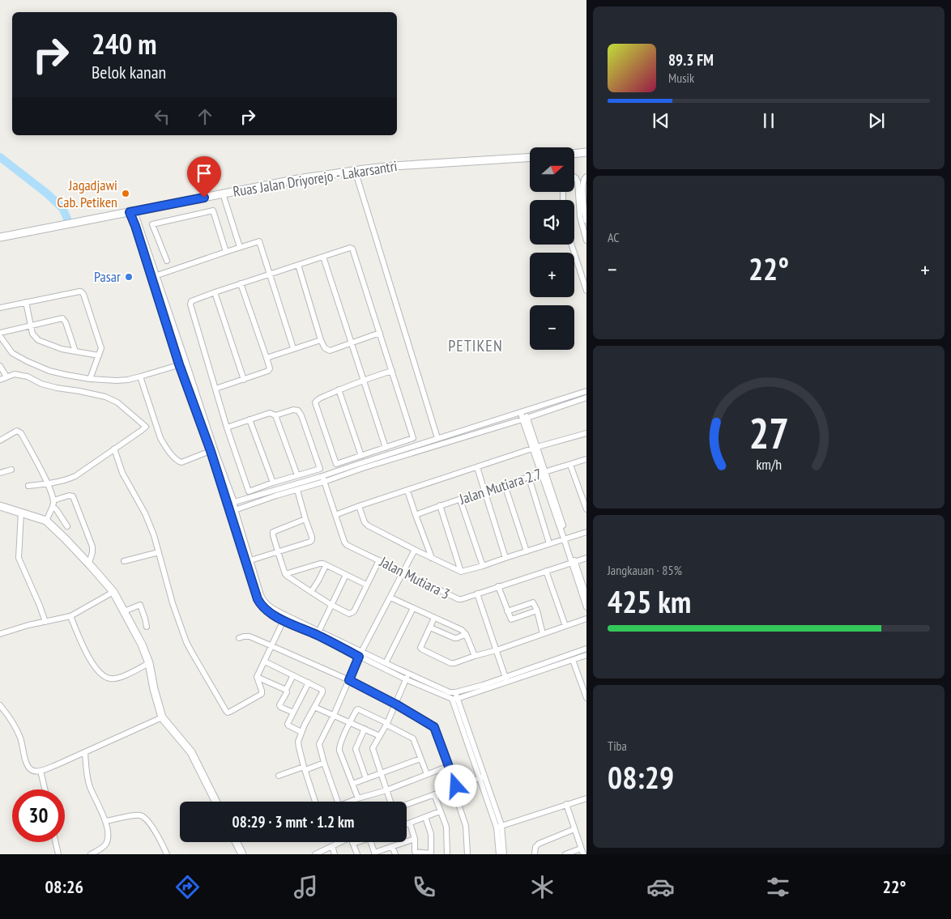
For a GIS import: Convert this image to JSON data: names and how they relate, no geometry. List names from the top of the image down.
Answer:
{
  "streets": {
    "main road": ["Ruas Jalan Driyorejo - Lakarsantri"],
    "street": ["Jalan Mutiara 2.7", "Jalan Mutiara 3"]
  },
  "districts": ["PETIKEN"],
  "places": ["Jagadjawi Cab. Petiken", "Pasar"],
  "north": "right",
  "page": {
    "turn": ["240 m", "Belok kanan"],
    "song": ["89.3 FM", "Musik"],
    "map_buttons": ["+", "−"],
    "tile": [
      "AC",
      ["Jangkauan · 85%", "425 km"],
      ["Tiba", "08:29"]
    ],
    "heat": ["−", "22°", "+"],
    "limit": "30",
    "trip": "08:29 · 3 mnt · 1.2 km",
    "tabs": ["08:26", "22°"],
    "gauge": ["27", "km/h"]
  }
}
